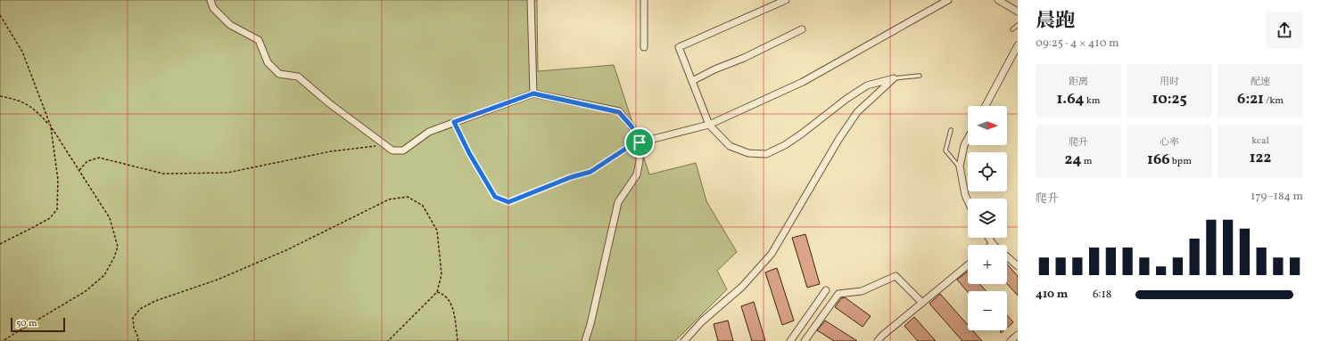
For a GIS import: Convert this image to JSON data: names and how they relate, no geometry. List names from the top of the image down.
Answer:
{
  "scale_bar": "50 m",
  "north": "right",
  "page": {
    "heading": ["晨跑", "09:25 · 4 × 410 m"],
    "stats": [
      ["距离", "1.64 km"],
      ["用时", "10:25"],
      ["配速", "6:21 /km"],
      ["爬升", "24 m"],
      ["心率", "166 bpm"],
      ["kcal", "122"]
    ],
    "map_buttons": ["+", "−"],
    "chart": ["爬升", "179–184 m"],
    "list": [
      {
        "name": "410 m",
        "note": "6:18"
      }
    ],
    "scale": "50 m"
  }
}
